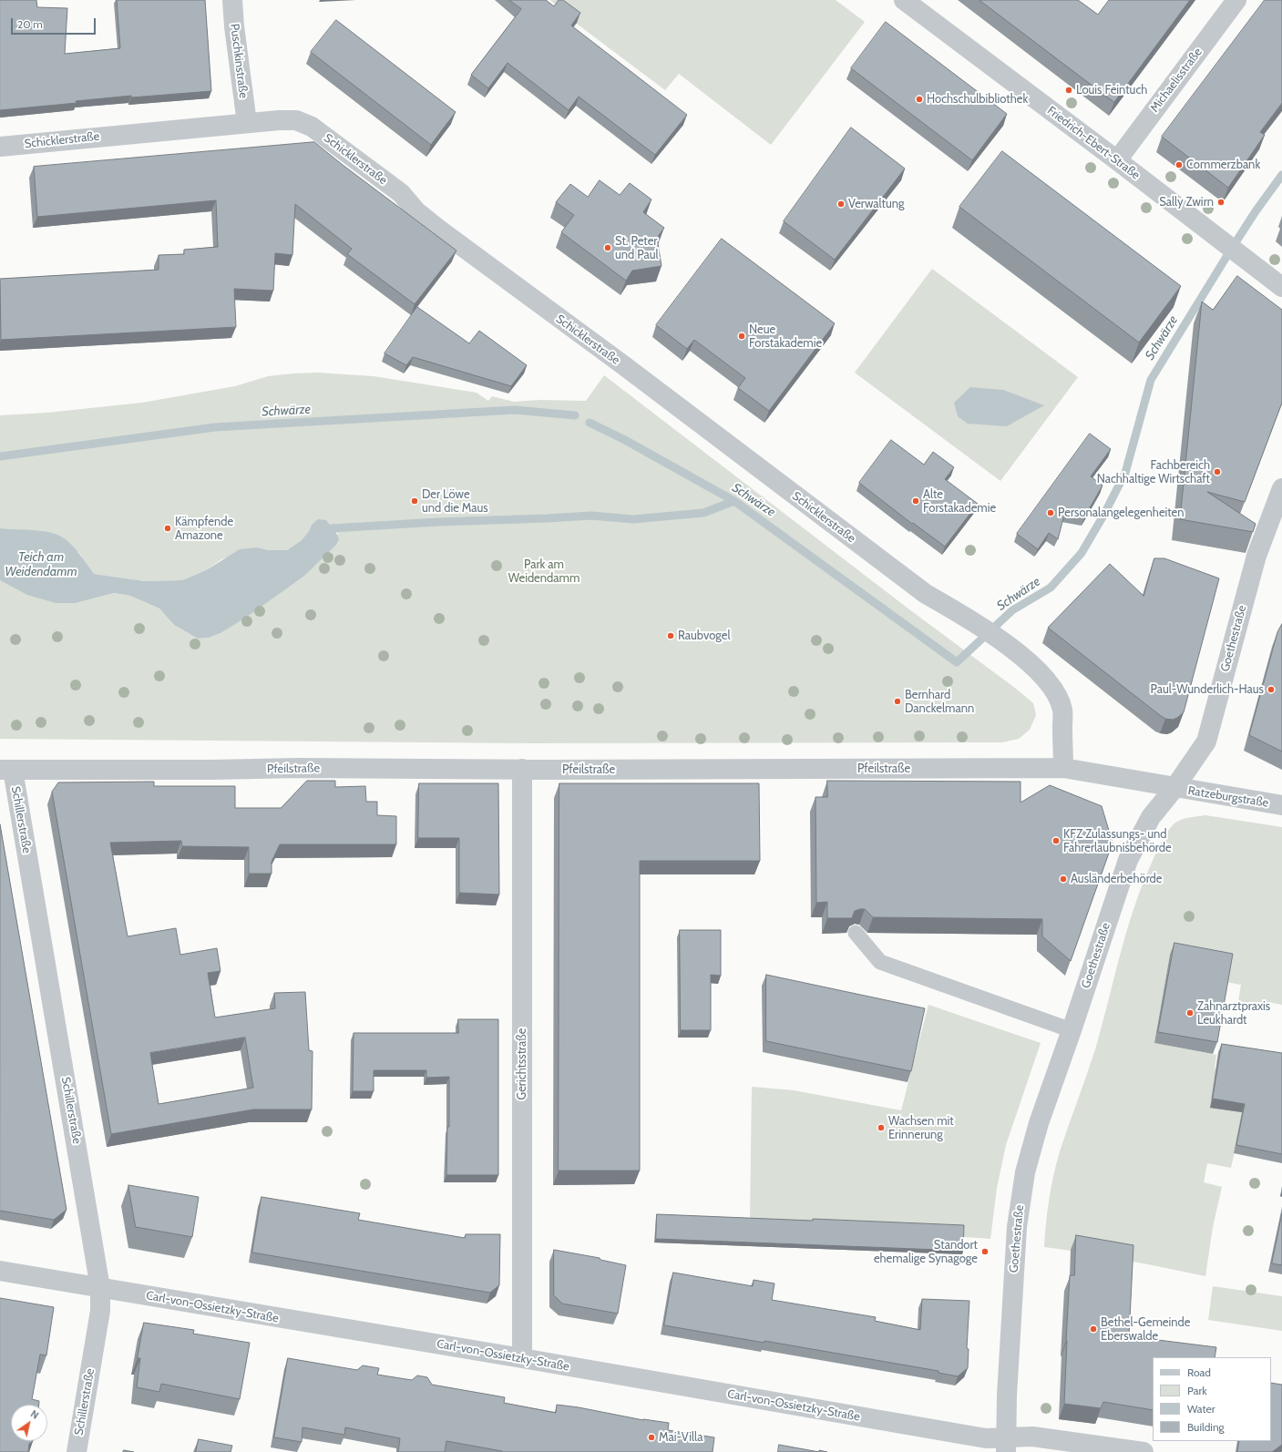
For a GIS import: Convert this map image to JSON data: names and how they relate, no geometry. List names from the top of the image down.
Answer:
{
  "streets": {
    "street": [
      "Puschkinstraße",
      "Michaelisstraße",
      "Schicklerstraße",
      "Friedrich-Ebert-Straße",
      "Goethestraße",
      "Pfeilstraße",
      "Ratzeburgstraße",
      "Schillerstraße",
      "Gerichtsstraße",
      "Carl-von-Ossietzky-Straße"
    ]
  },
  "crossings": [
    ["Puschkinstraße", "Schicklerstraße"],
    ["Michaelisstraße", "Friedrich-Ebert-Straße"],
    ["Schicklerstraße", "Pfeilstraße"],
    ["Goethestraße", "Pfeilstraße"],
    ["Goethestraße", "Ratzeburgstraße"],
    ["Goethestraße", "Carl-von-Ossietzky-Straße"],
    ["Pfeilstraße", "Ratzeburgstraße"],
    ["Pfeilstraße", "Schillerstraße"],
    ["Pfeilstraße", "Gerichtsstraße"],
    ["Schillerstraße", "Carl-von-Ossietzky-Straße"],
    ["Gerichtsstraße", "Carl-von-Ossietzky-Straße"]
  ],
  "water": ["Schwärze", "Teich am Weidendamm"],
  "parks": ["Park am Weidendamm"],
  "places": [
    "Louis Feintuch",
    "Hochschulbibliothek",
    "Commerzbank",
    "Sally Zwirn",
    "Verwaltung",
    "St. Peter und Paul",
    "Neue Forstakademie",
    "Fachbereich Nachhaltige Wirtschaft",
    "Der Löwe und die Maus",
    "Alte Forstakademie",
    "Personalangelegenheiten",
    "Kämpfende Amazone",
    "Raubvogel",
    "Paul-Wunderlich-Haus",
    "Bernhard Danckelmann",
    "KFZ Zulassungs- und Fahrerlaubnisbehörde",
    "Ausländerbehörde",
    "Zahnarztpraxis Leukhardt",
    "Wachsen mit Erinnerung",
    "Standort ehemalige Synagoge",
    "Bethel-Gemeinde Eberswalde",
    "Mai-Villa"
  ],
  "legend": [
    "Road",
    "Park",
    "Water",
    "Building"
  ],
  "scale_bar": "20 m",
  "north": "top right"
}
